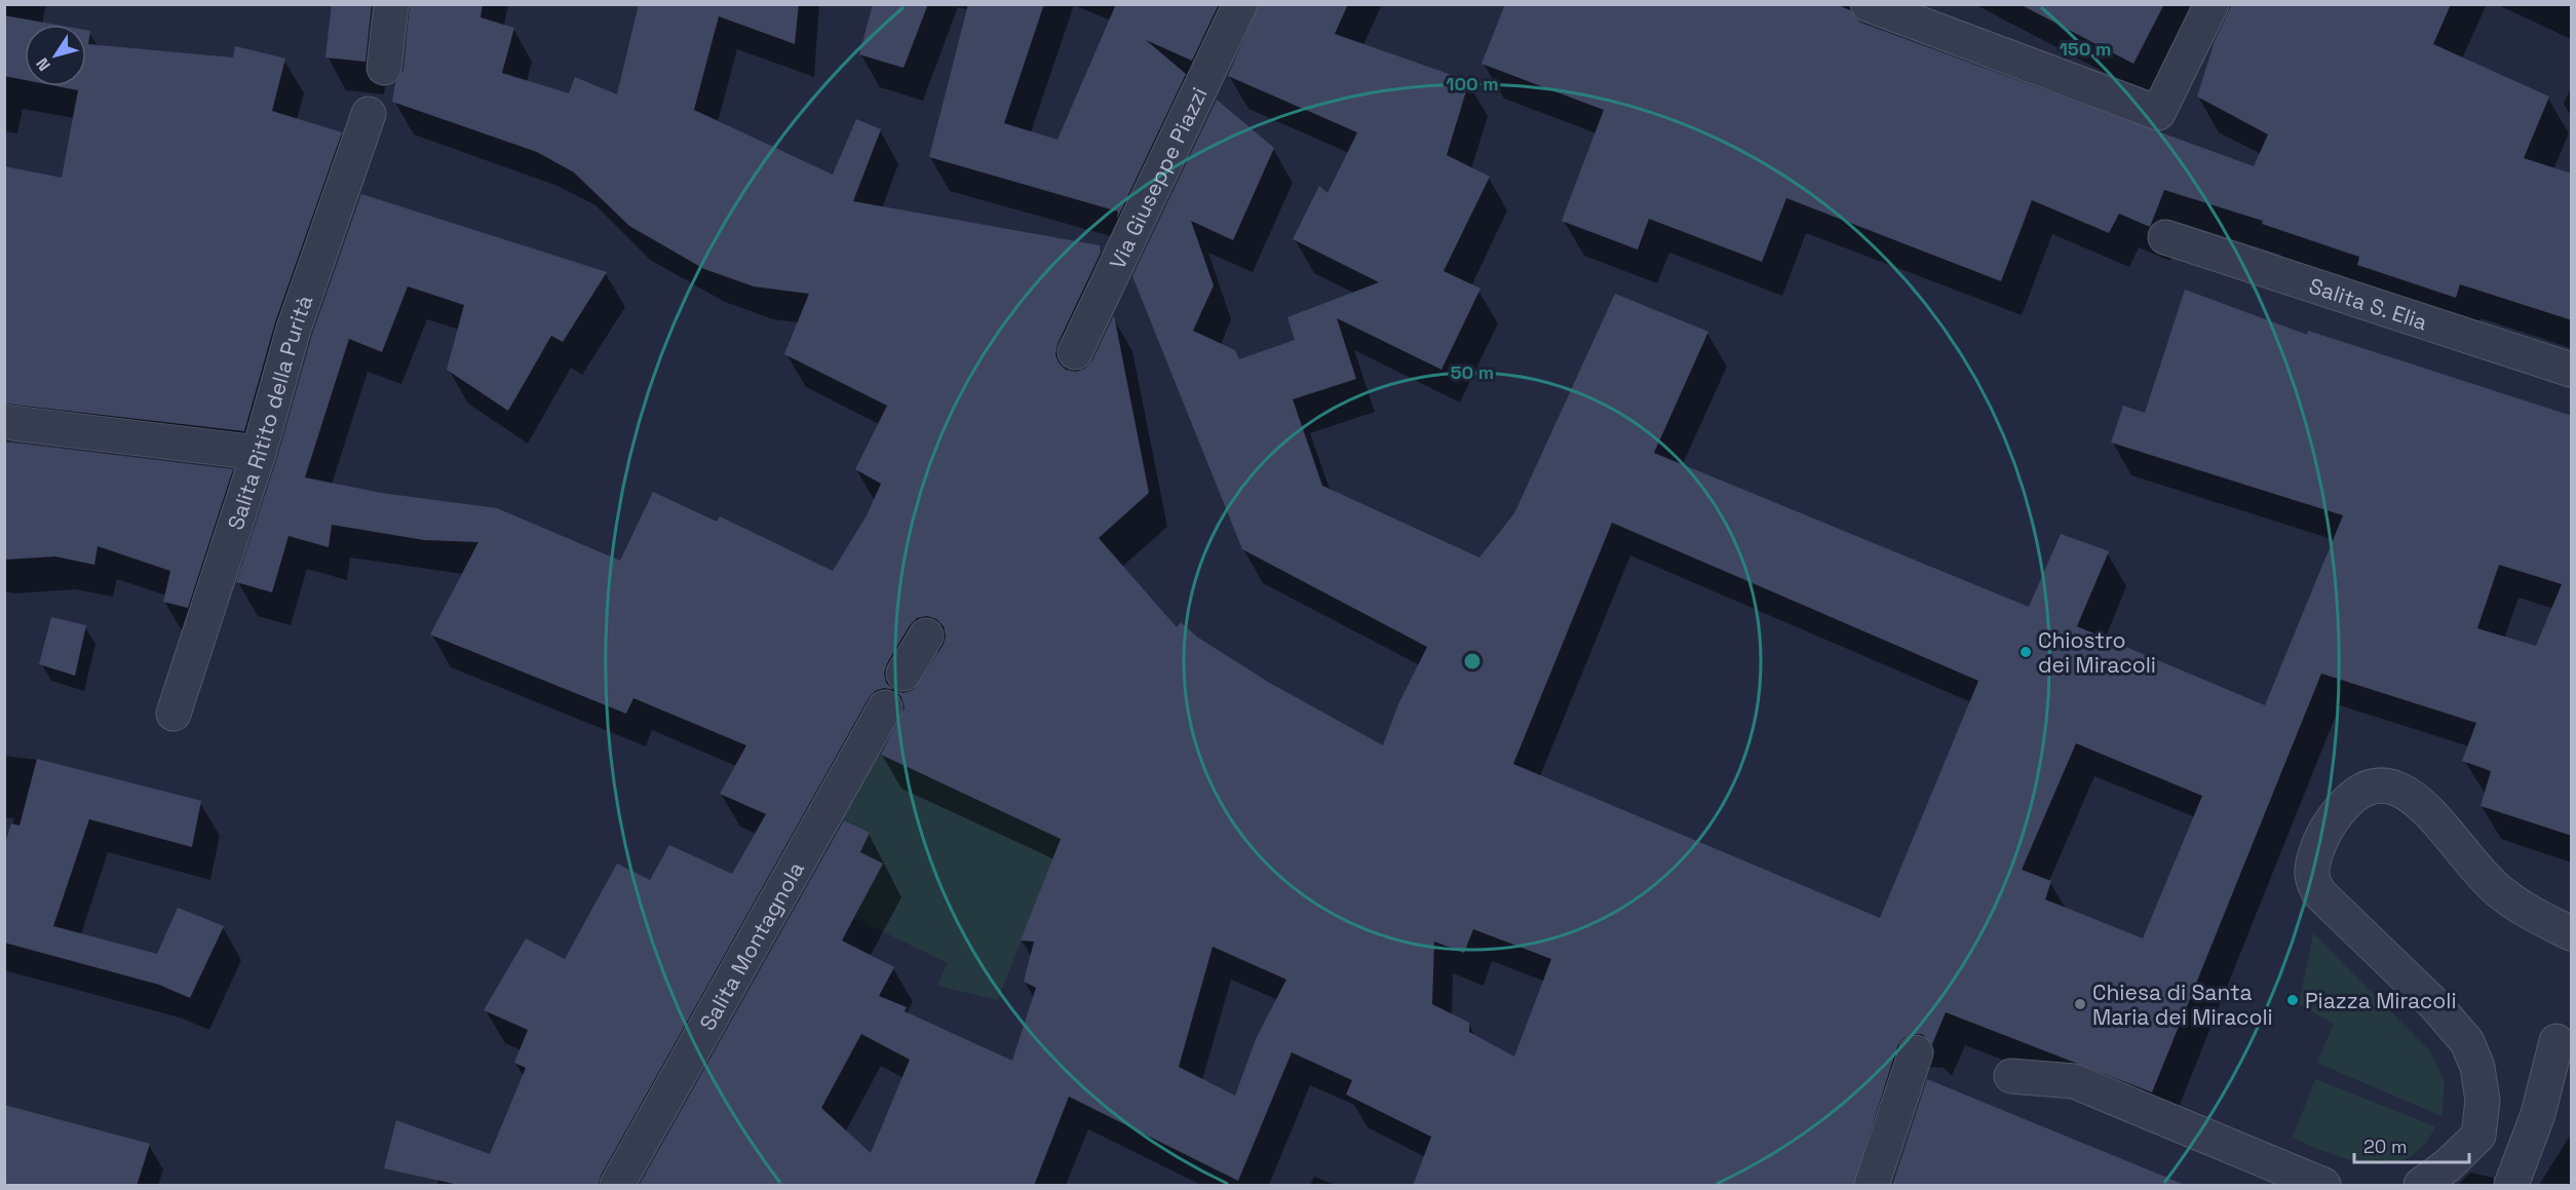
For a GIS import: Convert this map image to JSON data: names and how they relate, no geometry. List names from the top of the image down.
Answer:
{
  "streets": {
    "street": [
      "Via Giuseppe Piazzi",
      "Salita S. Elia",
      "Salita Ritito della Purità",
      "Salita Montagnola"
    ]
  },
  "places": ["Chiostro dei Miracoli", "Piazza Miracoli", "Chiesa di Santa Maria dei Miracoli"],
  "scale_bar": "20 m",
  "north": "bottom left",
  "rings": ["150 m", "100 m", "50 m"]
}
